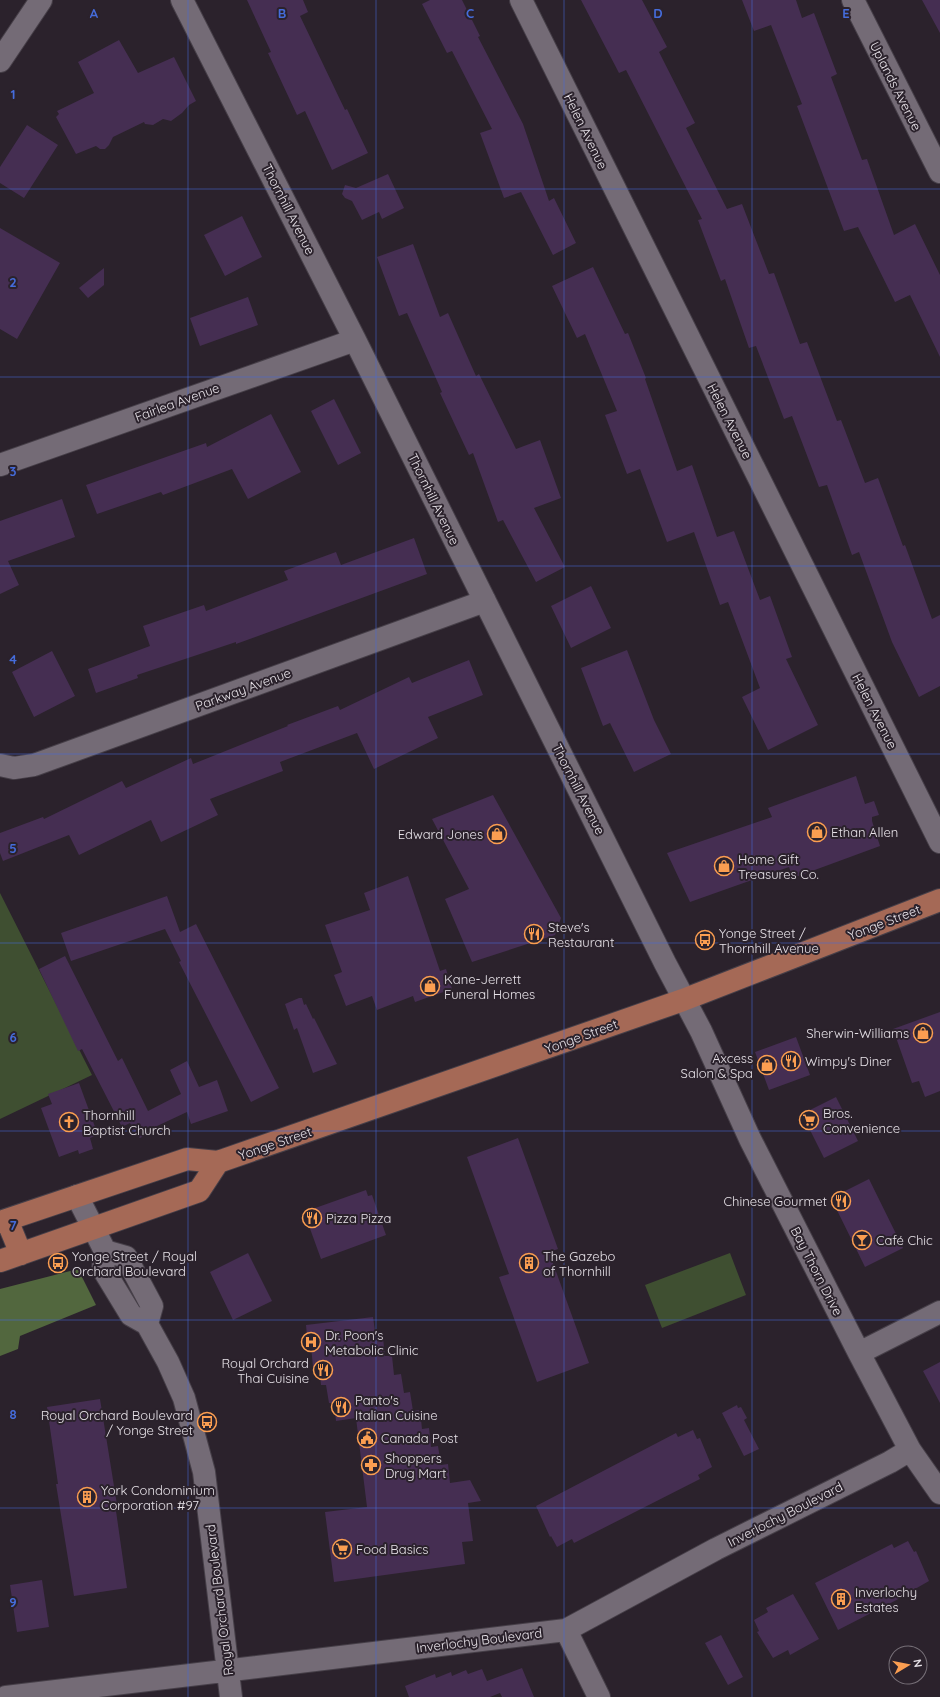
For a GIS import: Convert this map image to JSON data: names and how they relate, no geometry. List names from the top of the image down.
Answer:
{
  "streets": {
    "main road": ["Yonge Street"],
    "street": [
      "Uplands Avenue",
      "Helen Avenue",
      "Thornhill Avenue",
      "Fairlea Avenue",
      "Parkway Avenue",
      "Bay Thorn Drive",
      "Inverlochy Boulevard",
      "Royal Orchard Boulevard"
    ]
  },
  "crossings": [
    ["Thornhill Avenue", "Fairlea Avenue"],
    ["Thornhill Avenue", "Parkway Avenue"],
    ["Thornhill Avenue", "Yonge Street"],
    ["Thornhill Avenue", "Bay Thorn Drive"],
    ["Yonge Street", "Bay Thorn Drive"],
    ["Yonge Street", "Royal Orchard Boulevard"],
    ["Bay Thorn Drive", "Inverlochy Boulevard"],
    ["Inverlochy Boulevard", "Royal Orchard Boulevard"]
  ],
  "places": {
    "shop": [
      "Ethan Allen",
      "Edward Jones",
      "Home Gift Treasures Co.",
      "Kane-Jerrett Funeral Homes",
      "Sherwin-Williams",
      "Axcess Salon & Spa"
    ],
    "restaurant": [
      "Steve's Restaurant",
      "Wimpy's Diner",
      "Chinese Gourmet",
      "Pizza Pizza",
      "Royal Orchard Thai Cuisine",
      "Panto's Italian Cuisine"
    ],
    "bus stop": ["Yonge Street / Thornhill Avenue", "Yonge Street / Royal Orchard Boulevard", "Royal Orchard Boulevard / Yonge Street"],
    "supermarket": ["Bros. Convenience", "Food Basics"],
    "church": ["Thornhill Baptist Church"],
    "bar": ["Café Chic"],
    "building": ["The Gazebo of Thornhill", "York Condominium Corporation #97", "Inverlochy Estates"],
    "hospital": ["Dr. Poon's Metabolic Clinic"],
    "public building": ["Canada Post"],
    "pharmacy": ["Shoppers Drug Mart"]
  },
  "north": "right",
  "grid": {
    "columns": [
      "A",
      "B",
      "C",
      "D",
      "E"
    ],
    "rows": [
      "1",
      "2",
      "3",
      "4",
      "5",
      "6",
      "7",
      "8",
      "9"
    ]
  }
}
